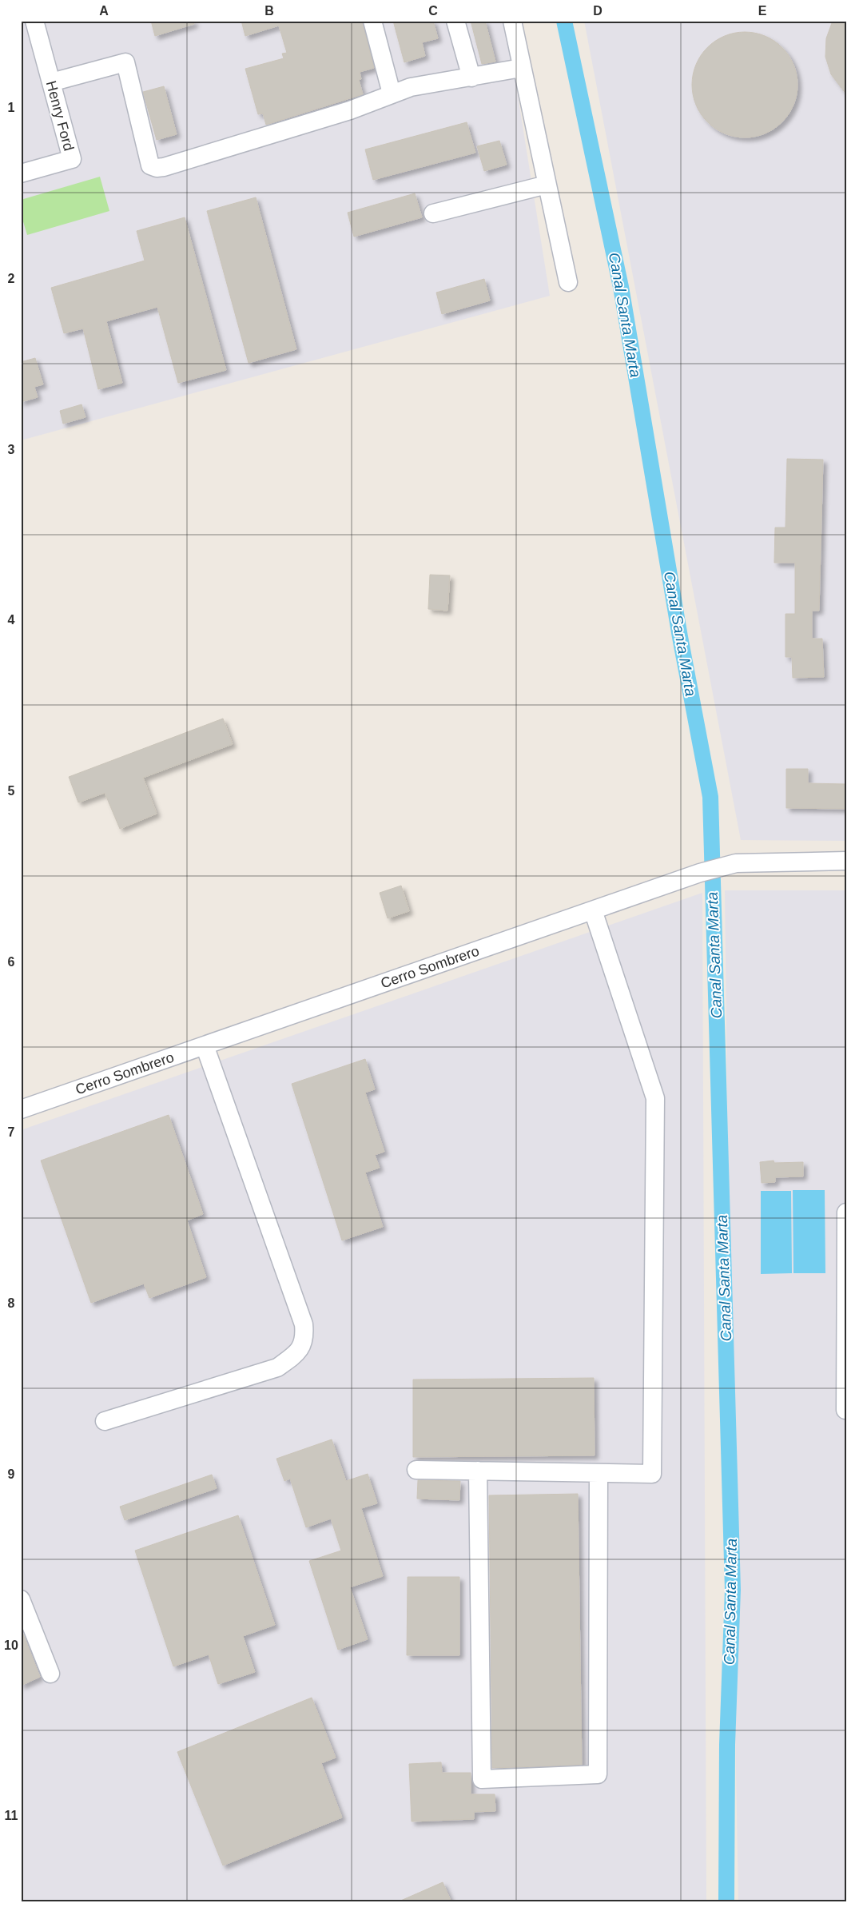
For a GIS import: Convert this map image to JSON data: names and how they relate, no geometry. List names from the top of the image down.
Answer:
{
  "streets": {
    "street": ["Henry Ford", "Cerro Sombrero"]
  },
  "water": ["Canal Santa Marta"],
  "grid": {
    "columns": [
      "A",
      "B",
      "C",
      "D",
      "E"
    ],
    "rows": [
      "1",
      "2",
      "3",
      "4",
      "5",
      "6",
      "7",
      "8",
      "9",
      "10",
      "11"
    ]
  }
}
